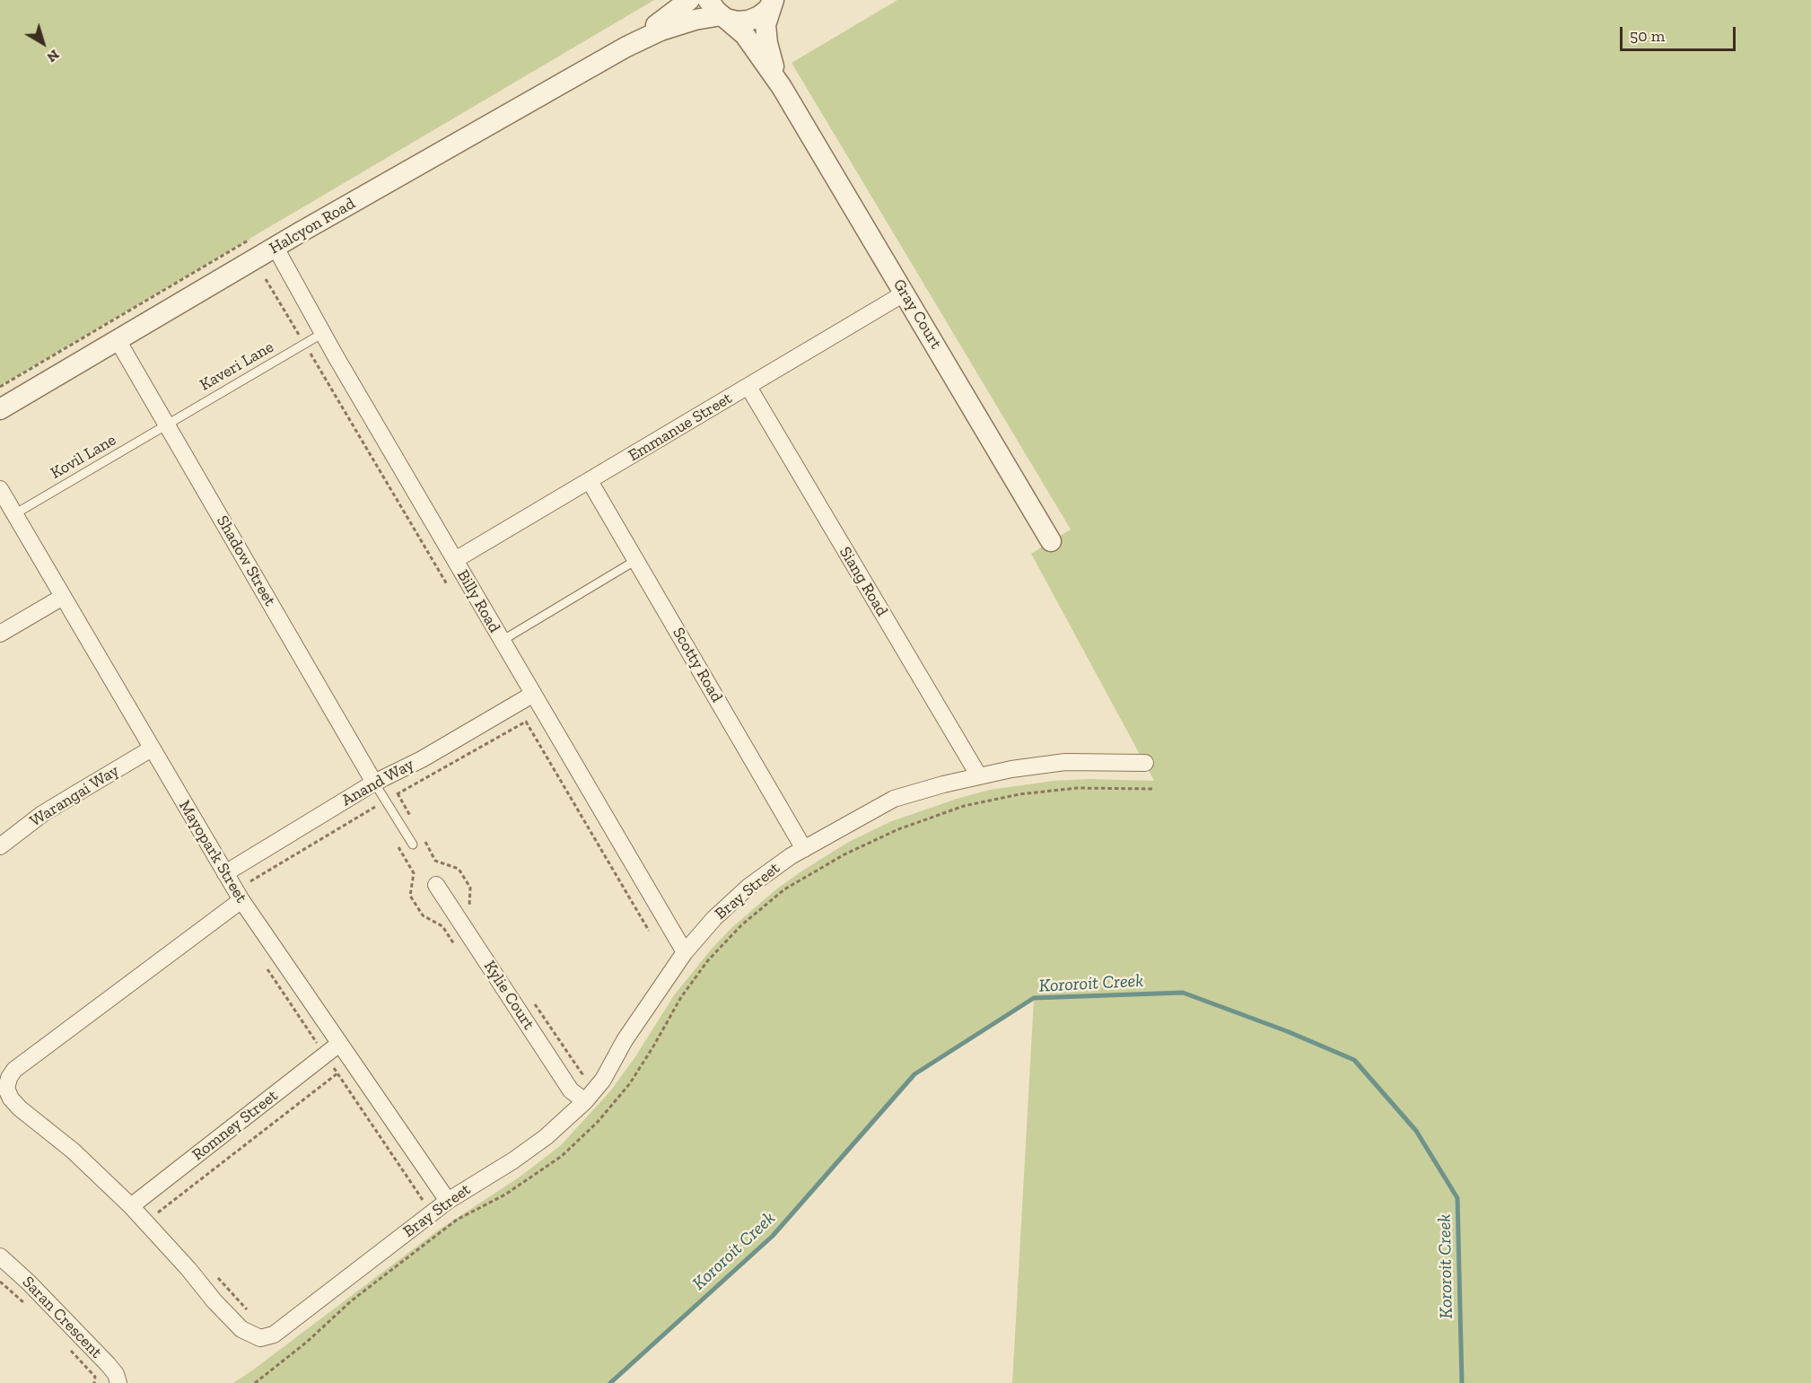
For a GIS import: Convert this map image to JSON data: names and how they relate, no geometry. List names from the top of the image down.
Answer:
{
  "streets": {
    "street": [
      "Halcyon Road",
      "Gray Court",
      "Emmanue Street",
      "Shadow Street",
      "Siang Road",
      "Billy Road",
      "Scotty Road",
      "Anand Way",
      "Warangai Way",
      "Mayopark Street",
      "Bray Street",
      "Kylie Court",
      "Romney Street",
      "Saran Crescent"
    ],
    "lane": ["Kaveri Lane", "Kovil Lane"]
  },
  "crossings": [
    ["Halcyon Road", "Shadow Street"],
    ["Halcyon Road", "Billy Road"],
    ["Gray Court", "Emmanue Street"],
    ["Kaveri Lane", "Kovil Lane"],
    ["Kaveri Lane", "Shadow Street"],
    ["Kaveri Lane", "Billy Road"],
    ["Emmanue Street", "Siang Road"],
    ["Emmanue Street", "Billy Road"],
    ["Emmanue Street", "Scotty Road"],
    ["Kovil Lane", "Shadow Street"],
    ["Kovil Lane", "Mayopark Street"],
    ["Shadow Street", "Anand Way"],
    ["Siang Road", "Bray Street"],
    ["Billy Road", "Anand Way"],
    ["Billy Road", "Bray Street"],
    ["Scotty Road", "Bray Street"],
    ["Anand Way", "Mayopark Street"],
    ["Warangai Way", "Mayopark Street"],
    ["Mayopark Street", "Bray Street"],
    ["Mayopark Street", "Romney Street"],
    ["Bray Street", "Kylie Court"],
    ["Bray Street", "Romney Street"]
  ],
  "water": ["Kororoit Creek"],
  "scale_bar": "50 m",
  "north": "bottom right"
}
